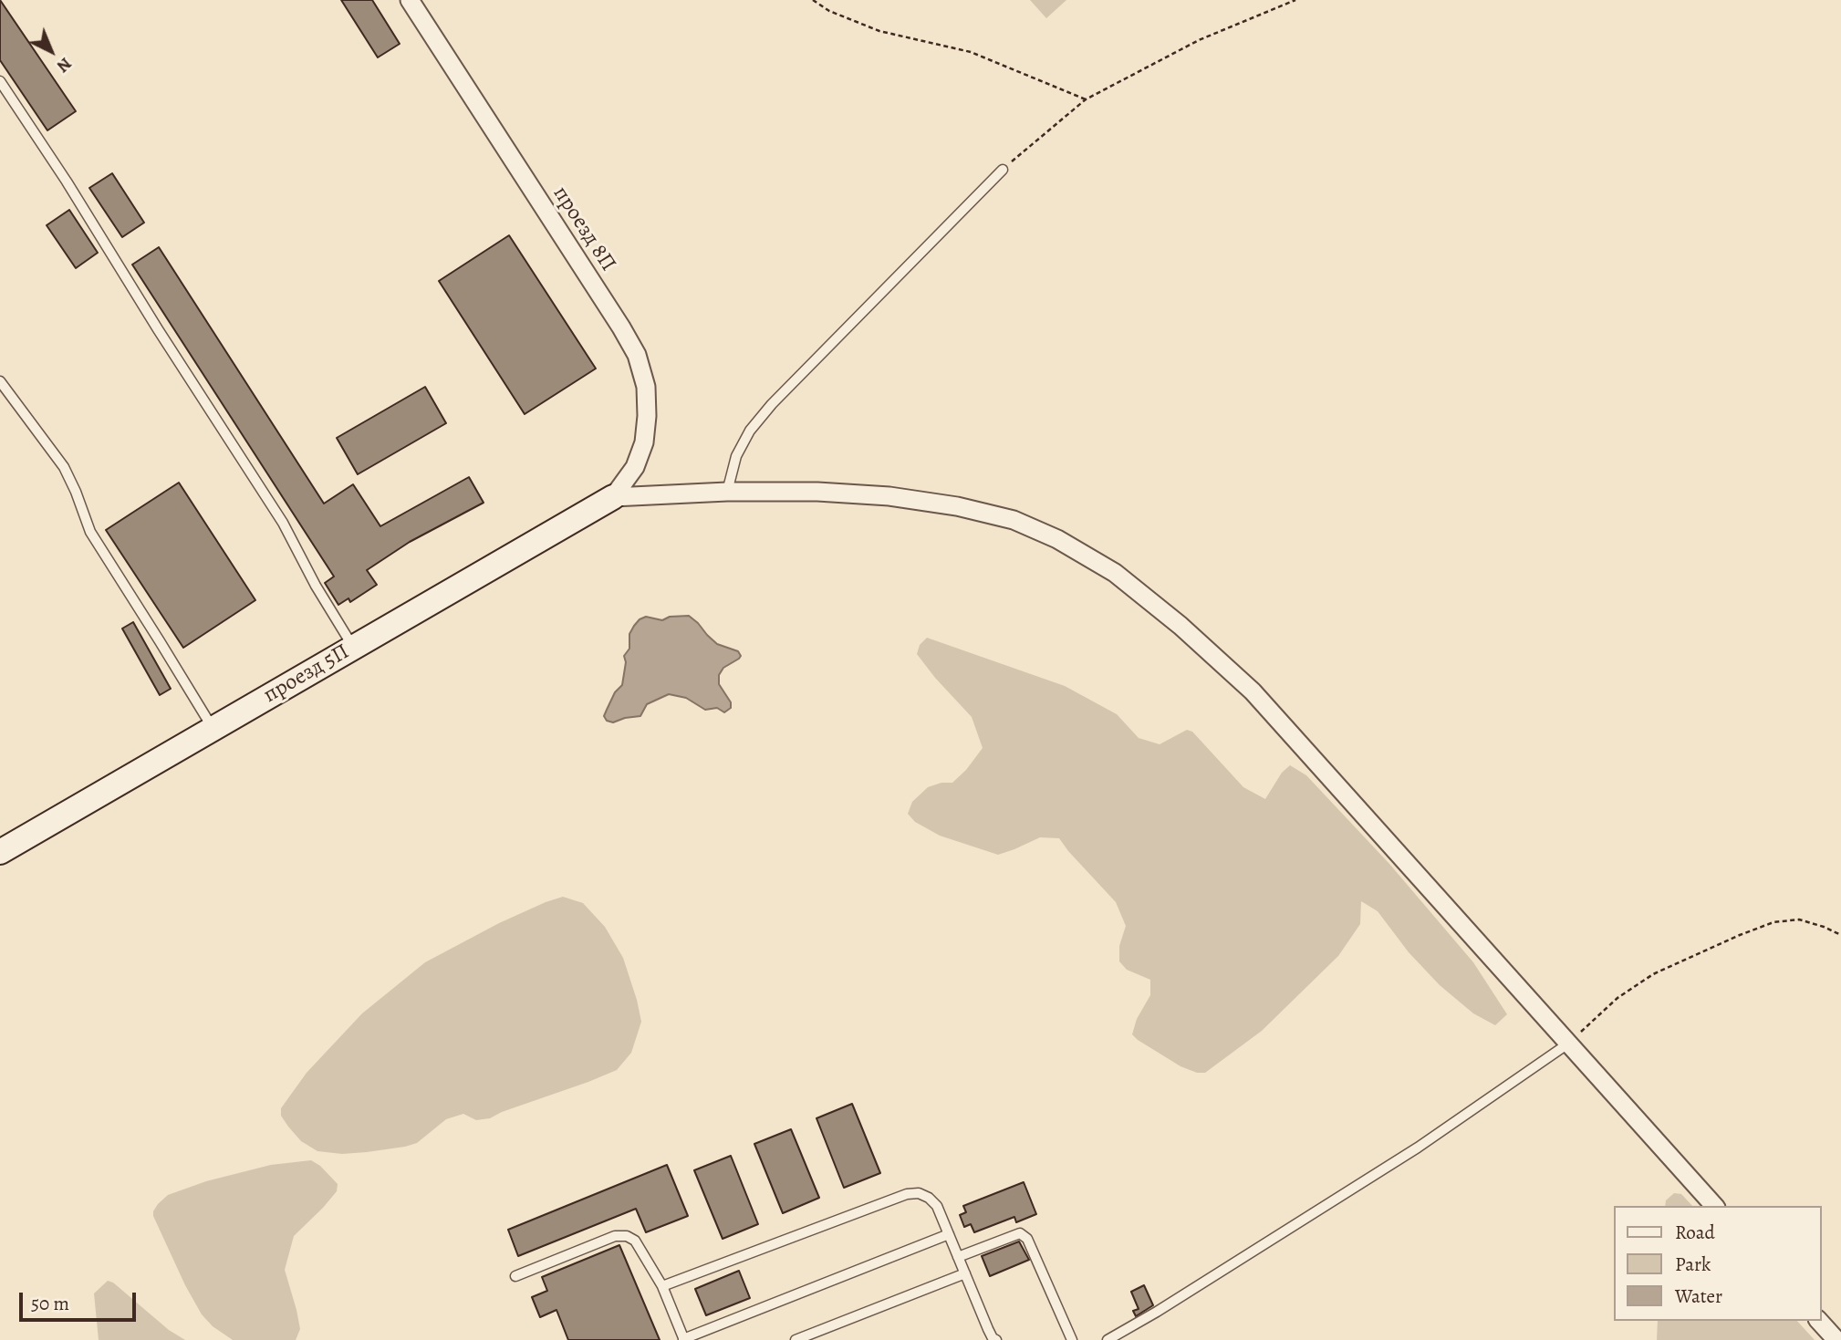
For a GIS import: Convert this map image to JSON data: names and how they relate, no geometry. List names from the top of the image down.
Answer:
{
  "streets": {
    "street": ["проезд 8П", "проезд 5П"]
  },
  "crossings": [
    ["проезд 8П", "проезд 5П"]
  ],
  "legend": ["Road", "Park", "Water"],
  "scale_bar": "50 m",
  "north": "bottom right"
}
